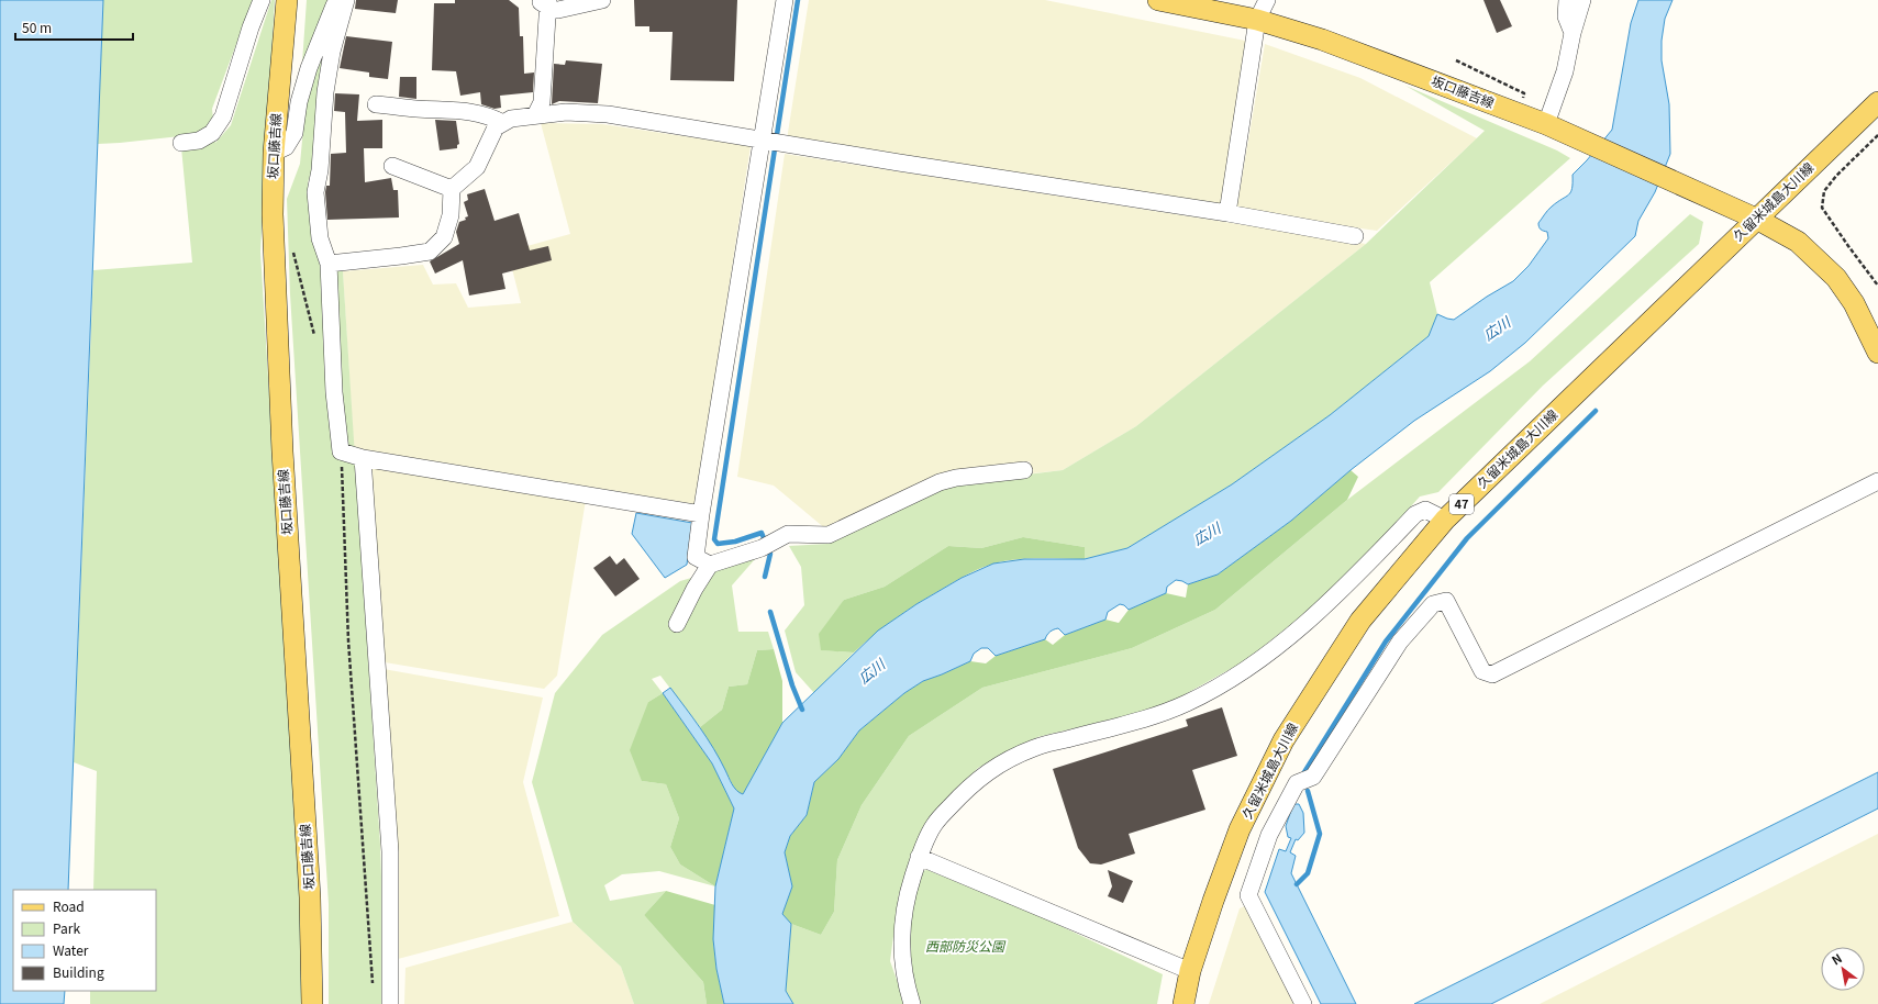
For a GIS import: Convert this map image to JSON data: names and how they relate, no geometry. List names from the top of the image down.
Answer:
{
  "streets": {
    "main road": ["坂口藤吉線", "久留米城島大川線", "47"]
  },
  "crossings": [
    ["坂口藤吉線", "久留米城島大川線"]
  ],
  "water": ["広川"],
  "parks": ["西部防災公園"],
  "legend": [
    "Road",
    "Park",
    "Water",
    "Building"
  ],
  "scale_bar": "50 m",
  "north": "top left"
}
